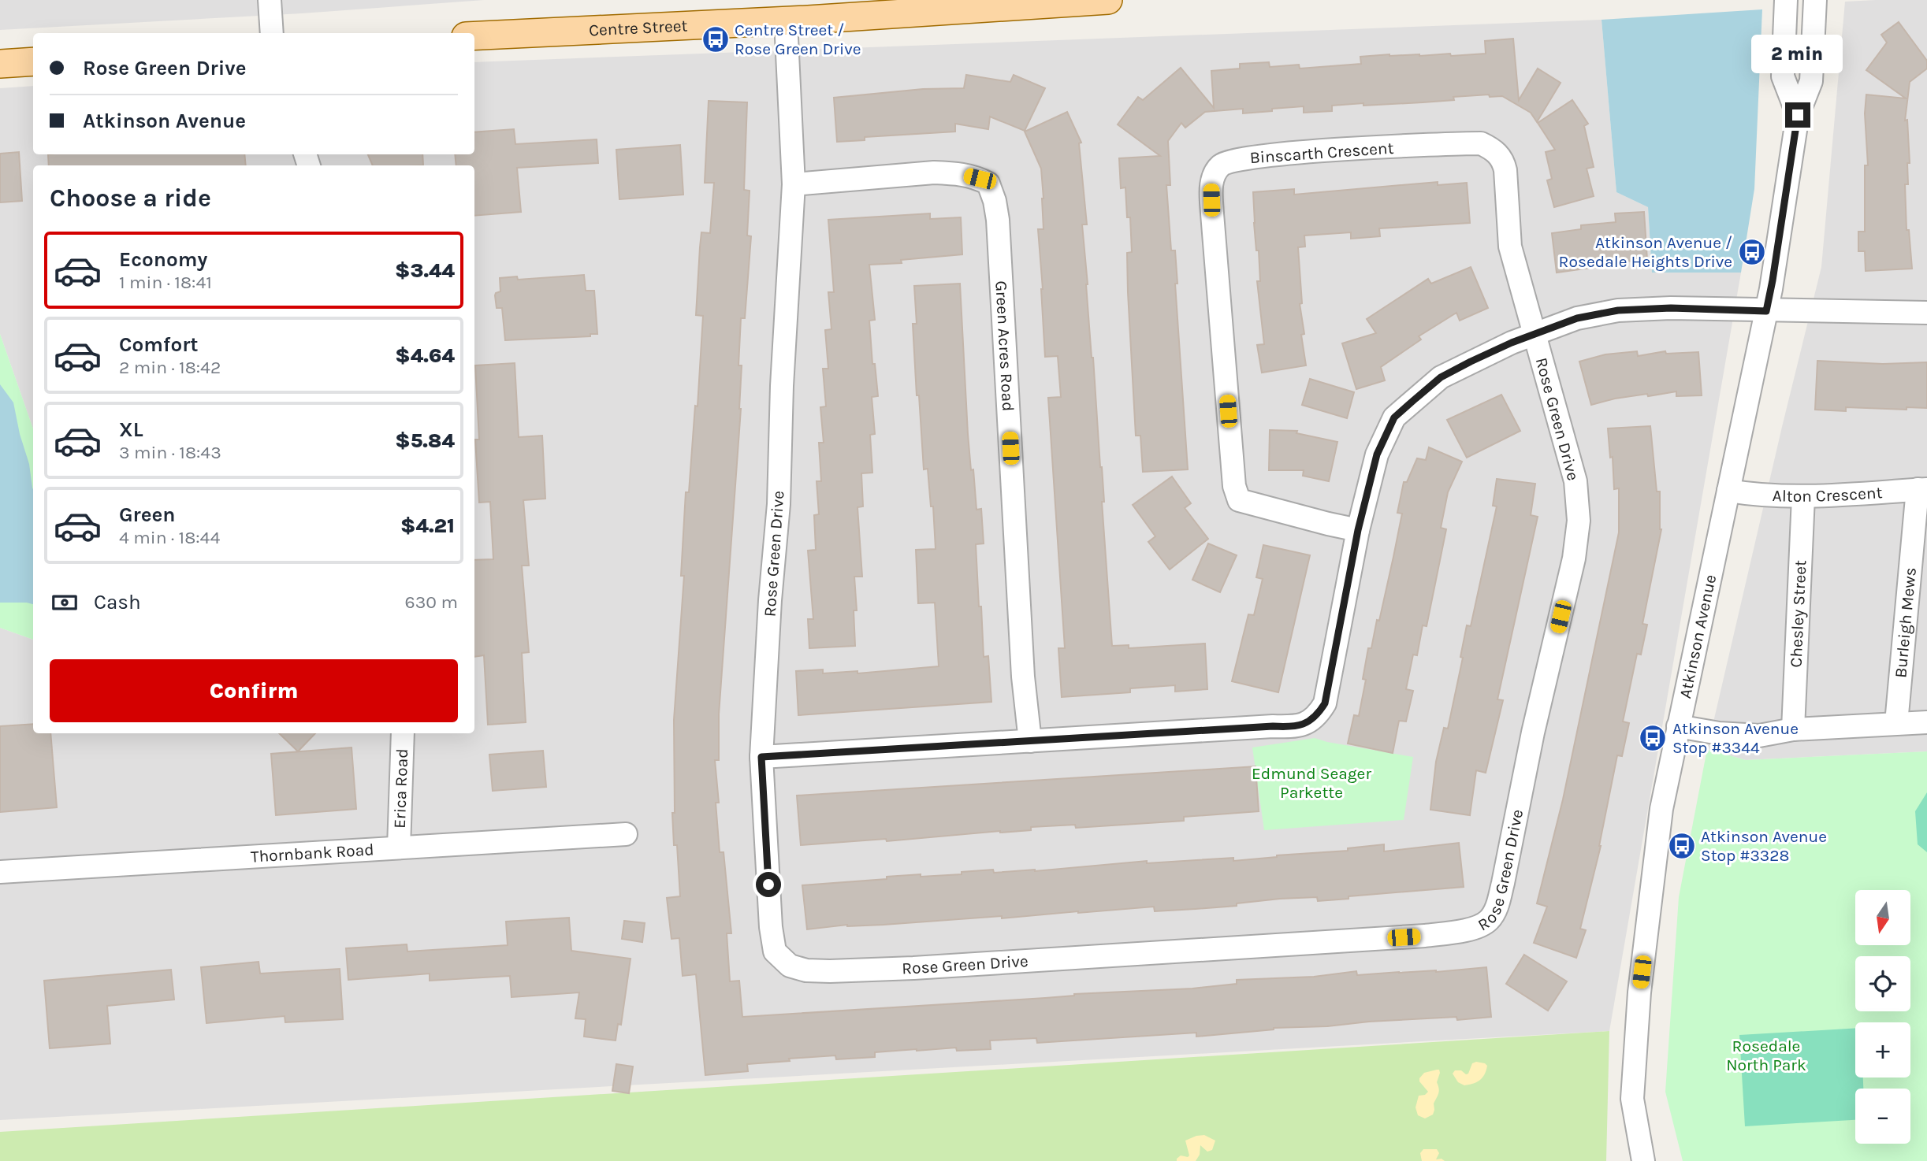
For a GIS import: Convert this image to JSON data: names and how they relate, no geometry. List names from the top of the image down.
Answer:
{
  "streets": {
    "main road": ["Centre Street"],
    "street": [
      "Binscarth Crescent",
      "Green Acres Road",
      "Rose Green Drive",
      "Alton Crescent",
      "Chesley Street",
      "Burleigh Mews",
      "Atkinson Avenue",
      "Erica Road",
      "Thornbank Road"
    ]
  },
  "crossings": [
    ["Centre Street", "Rose Green Drive"],
    ["Binscarth Crescent", "Rose Green Drive"],
    ["Green Acres Road", "Rose Green Drive"],
    ["Alton Crescent", "Chesley Street"],
    ["Alton Crescent", "Burleigh Mews"],
    ["Alton Crescent", "Atkinson Avenue"],
    ["Erica Road", "Thornbank Road"]
  ],
  "parks": ["Edmund Seager Parkette", "Rosedale North Park"],
  "places": {
    "bus stop": [
      "Centre Street / Rose Green Drive",
      "Atkinson Avenue / Rosedale Heights Drive",
      "Atkinson Avenue Stop #3344",
      "Atkinson Avenue Stop #3328"
    ]
  },
  "north": "bottom",
  "page": {
    "banner": ["Rose Green Drive", "Atkinson Avenue"],
    "bubble": "2 min",
    "heading": "Choose a ride",
    "list": [
      {
        "name": "Economy",
        "note": "1 min · 18:41",
        "value": "$3.44"
      },
      {
        "name": "Comfort",
        "note": "2 min · 18:42",
        "value": "$4.64"
      },
      {
        "name": "XL",
        "note": "3 min · 18:43",
        "value": "$5.84"
      },
      {
        "name": "Green",
        "note": "4 min · 18:44",
        "value": "$4.21"
      }
    ],
    "pay": ["Cash", "630 m"],
    "buttons": "Confirm",
    "map_buttons": ["+", "−"]
  }
}
